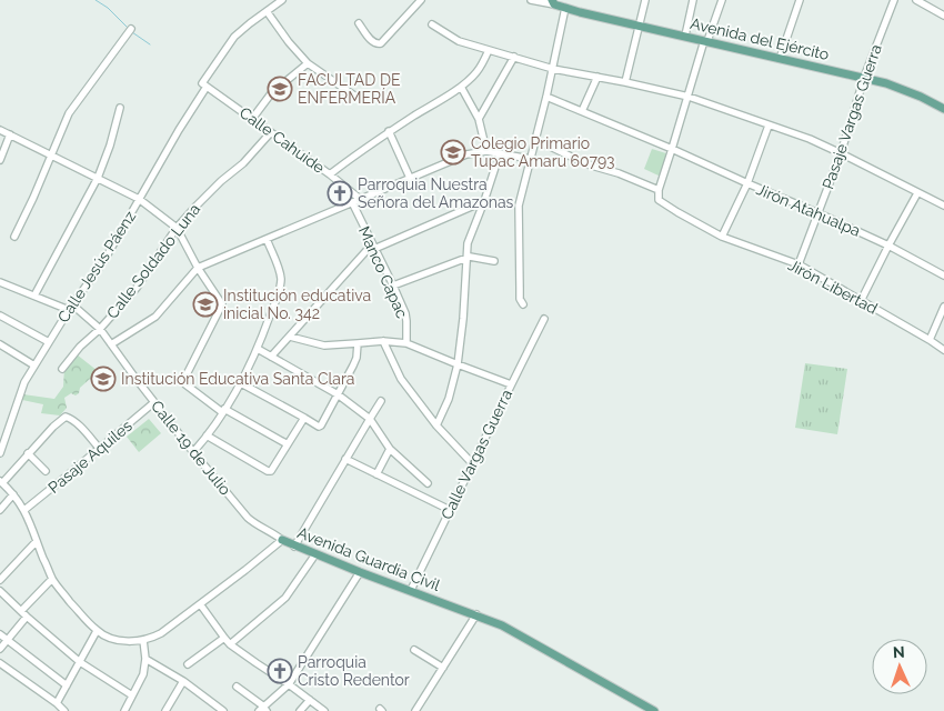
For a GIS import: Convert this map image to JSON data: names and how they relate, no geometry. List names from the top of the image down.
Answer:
{
  "streets": {
    "main road": ["Avenida del Ejército", "Avenida Guardia Civil"],
    "street": [
      "Pasaje Vargas Guerra",
      "Calle Cahuide",
      "Jirón Atahualpa",
      "Calle Soldado Luna",
      "Calle Jesús Páenz",
      "Manco Capac",
      "Jirón Libertad",
      "Calle 19 de Julio",
      "Calle Vargas Guerra",
      "Pasaje Aquiles"
    ]
  },
  "crossings": [
    ["Avenida del Ejército", "Pasaje Vargas Guerra"],
    ["Pasaje Vargas Guerra", "Jirón Atahualpa"],
    ["Pasaje Vargas Guerra", "Jirón Libertad"],
    ["Calle Cahuide", "Calle Soldado Luna"],
    ["Calle Cahuide", "Calle Jesús Páenz"],
    ["Calle Soldado Luna", "Calle 19 de Julio"],
    ["Calle Jesús Páenz", "Calle 19 de Julio"],
    ["Calle 19 de Julio", "Pasaje Aquiles"],
    ["Calle 19 de Julio", "Avenida Guardia Civil"],
    ["Calle Vargas Guerra", "Avenida Guardia Civil"],
    ["Pasaje Aquiles", "Avenida Guardia Civil"]
  ],
  "places": {
    "school or university": [
      "FACULTAD DE ENFERMERÍA",
      "Colegio Primario Tupac Amaru 60793",
      "Institución educativa inicial No. 342",
      "Institución Educativa Santa Clara"
    ],
    "church": ["Parroquia Nuestra Señora del Amazonas", "Parroquia Cristo Redentor"]
  },
  "north": "top"
}
